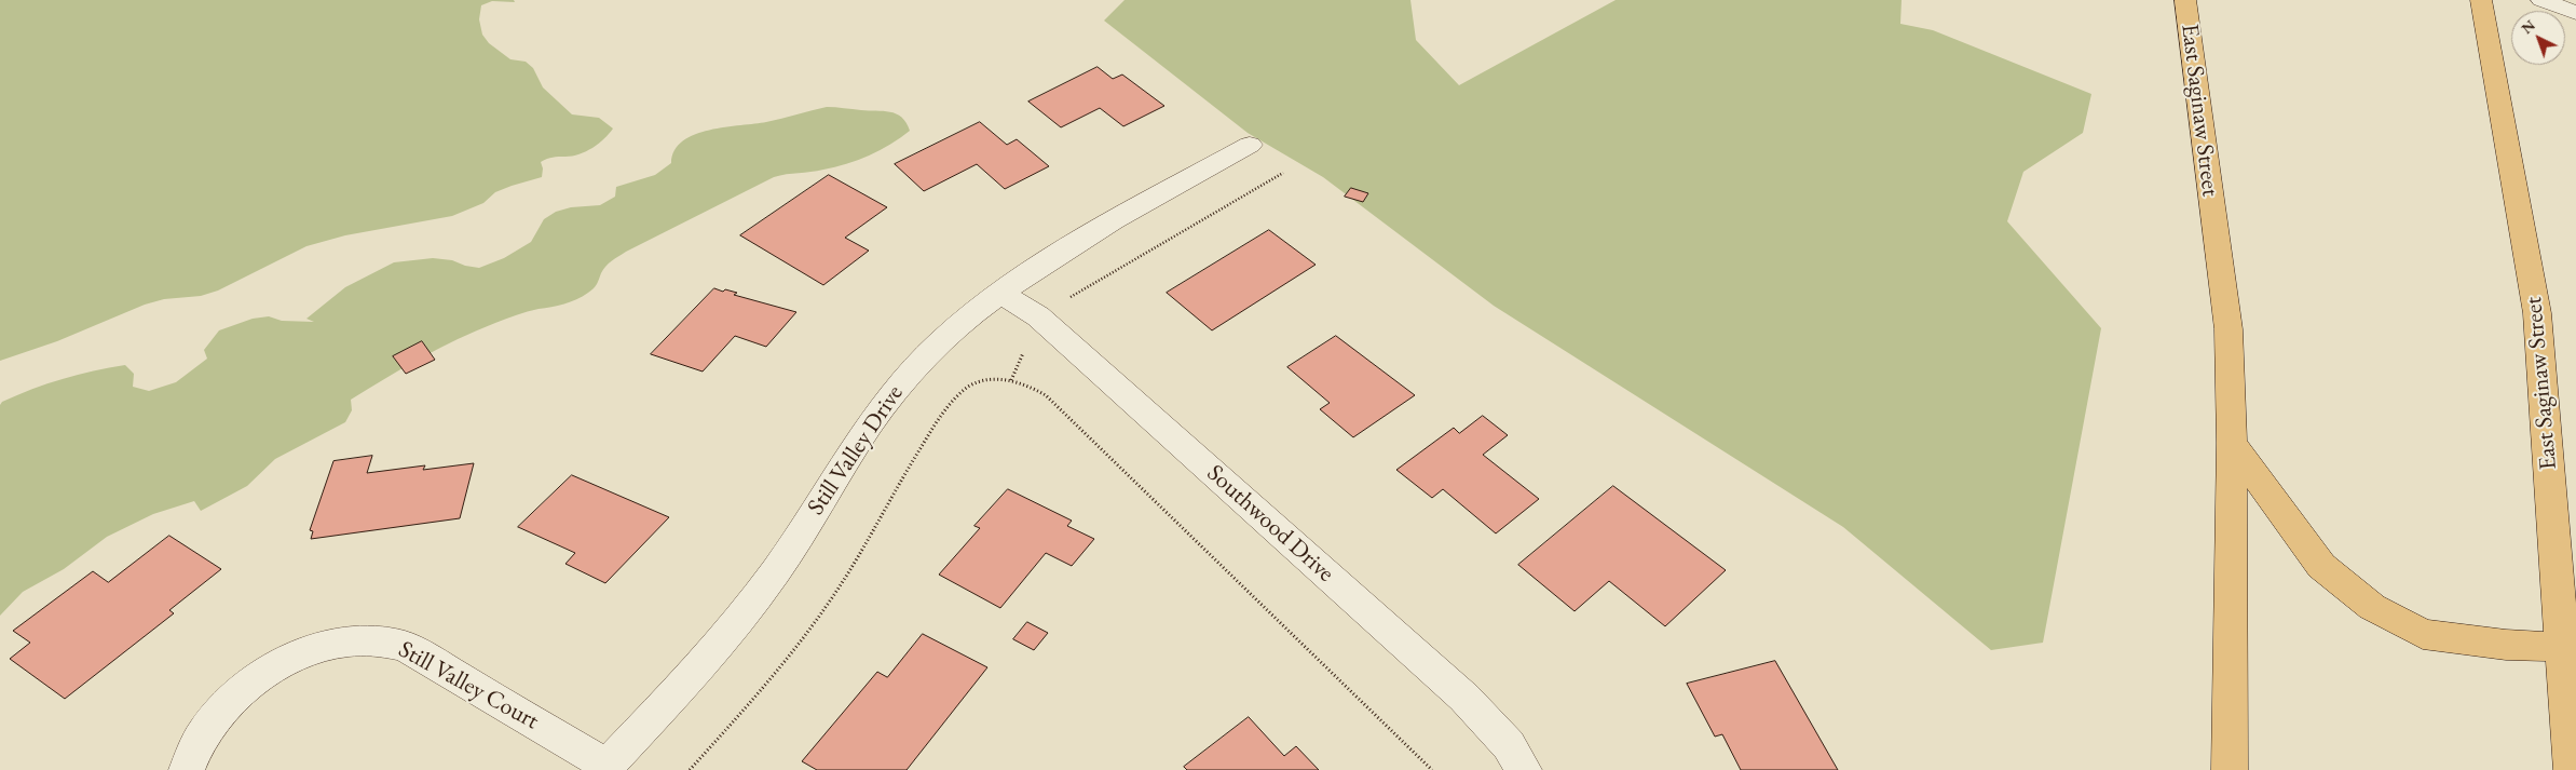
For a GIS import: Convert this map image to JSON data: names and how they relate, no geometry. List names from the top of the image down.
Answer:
{
  "streets": {
    "main road": ["East Saginaw Street"],
    "street": ["Still Valley Drive", "Southwood Drive", "Still Valley Court"]
  },
  "crossings": [
    ["Still Valley Drive", "Southwood Drive"],
    ["Still Valley Drive", "Still Valley Court"]
  ],
  "north": "top left"
}
